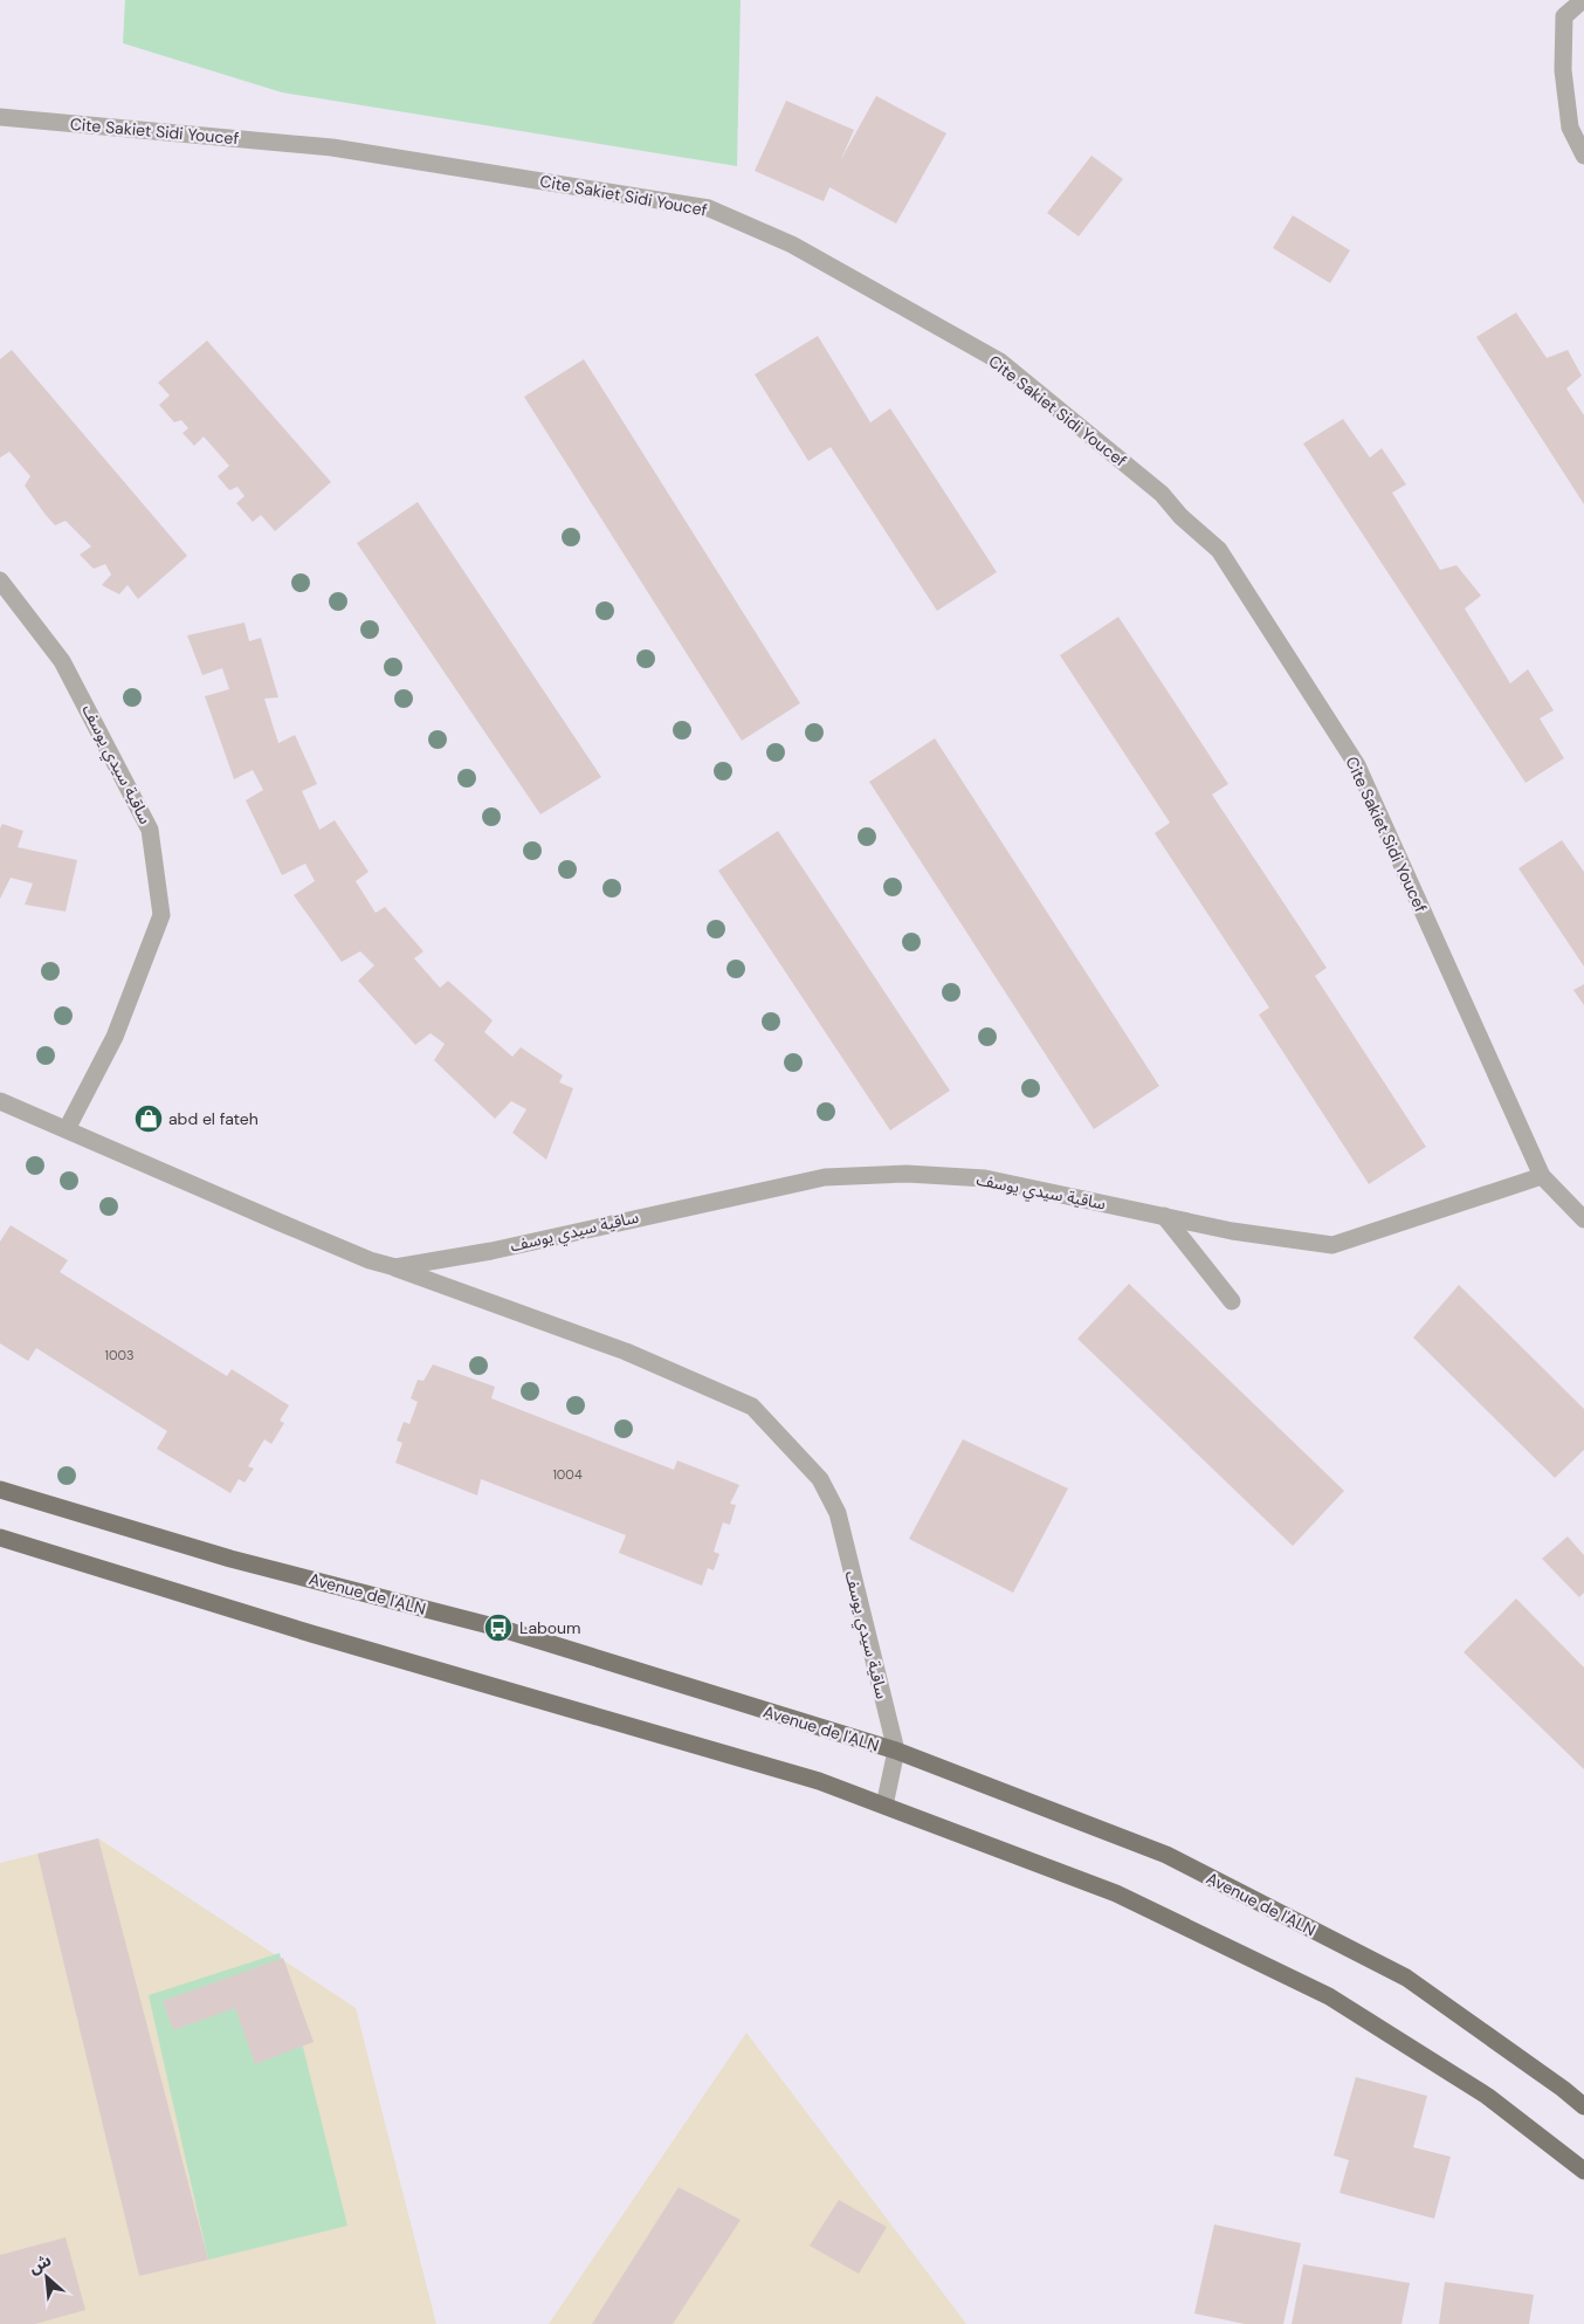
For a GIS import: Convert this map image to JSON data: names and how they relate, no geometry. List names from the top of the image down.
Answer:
{
  "streets": {
    "main road": ["Avenue de l'ALN"],
    "street": ["Cite Sakiet Sidi Youcef", "ساقية سيدي يوسف"]
  },
  "crossings": [
    ["Cite Sakiet Sidi Youcef", "ساقية سيدي يوسف"],
    ["ساقية سيدي يوسف", "Avenue de l'ALN"]
  ],
  "places": {
    "shop": ["abd el fateh"],
    "bus stop": ["Laboum"]
  },
  "house_numbers": ["1003", "1004"],
  "north": "top left"
}
